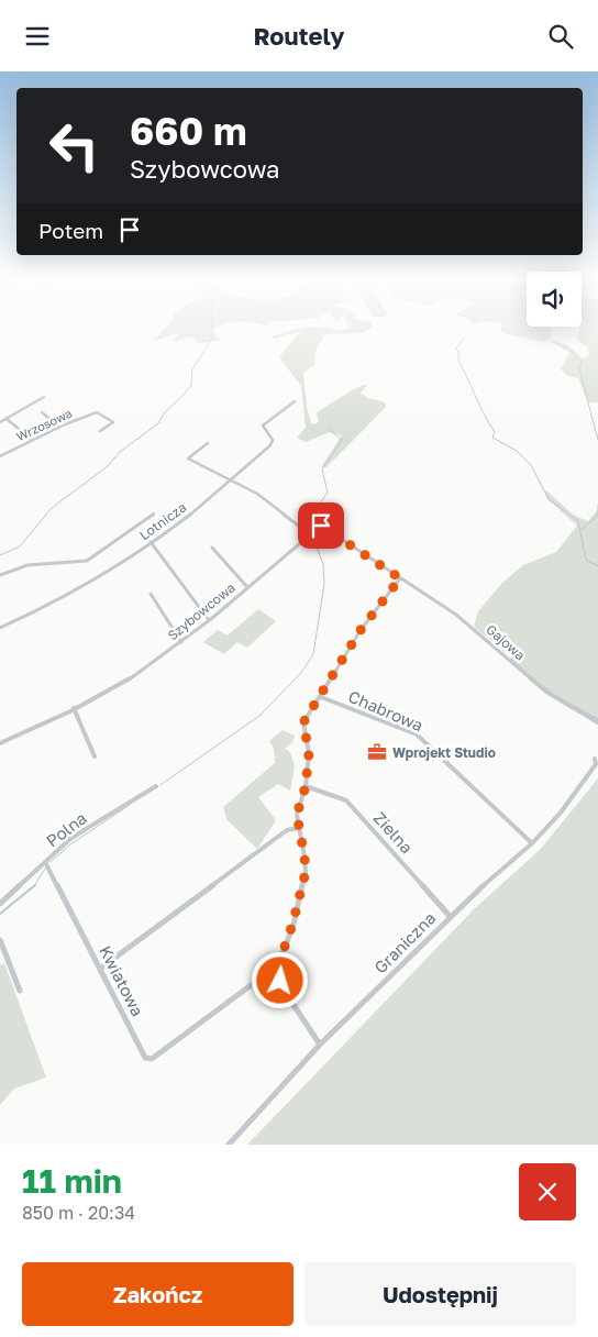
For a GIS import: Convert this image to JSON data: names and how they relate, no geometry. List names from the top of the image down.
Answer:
{
  "streets": {
    "street": [
      "Wrzosowa",
      "Lotnicza",
      "Szybowcowa",
      "Gajowa",
      "Chabrowa",
      "Polna",
      "Zielna",
      "Graniczna",
      "Kwiatowa"
    ]
  },
  "crossings": [
    ["Chabrowa", "Graniczna"],
    ["Polna", "Kwiatowa"],
    ["Zielna", "Graniczna"]
  ],
  "places": {
    "office": ["Wprojekt Studio"]
  },
  "page": {
    "header": "Routely",
    "turn": ["660 m", "Szybowcowa"],
    "then": "Potem",
    "heading": ["11 min", "850 m · 20:34"],
    "buttons": ["Zakończ", "Udostępnij"]
  }
}
